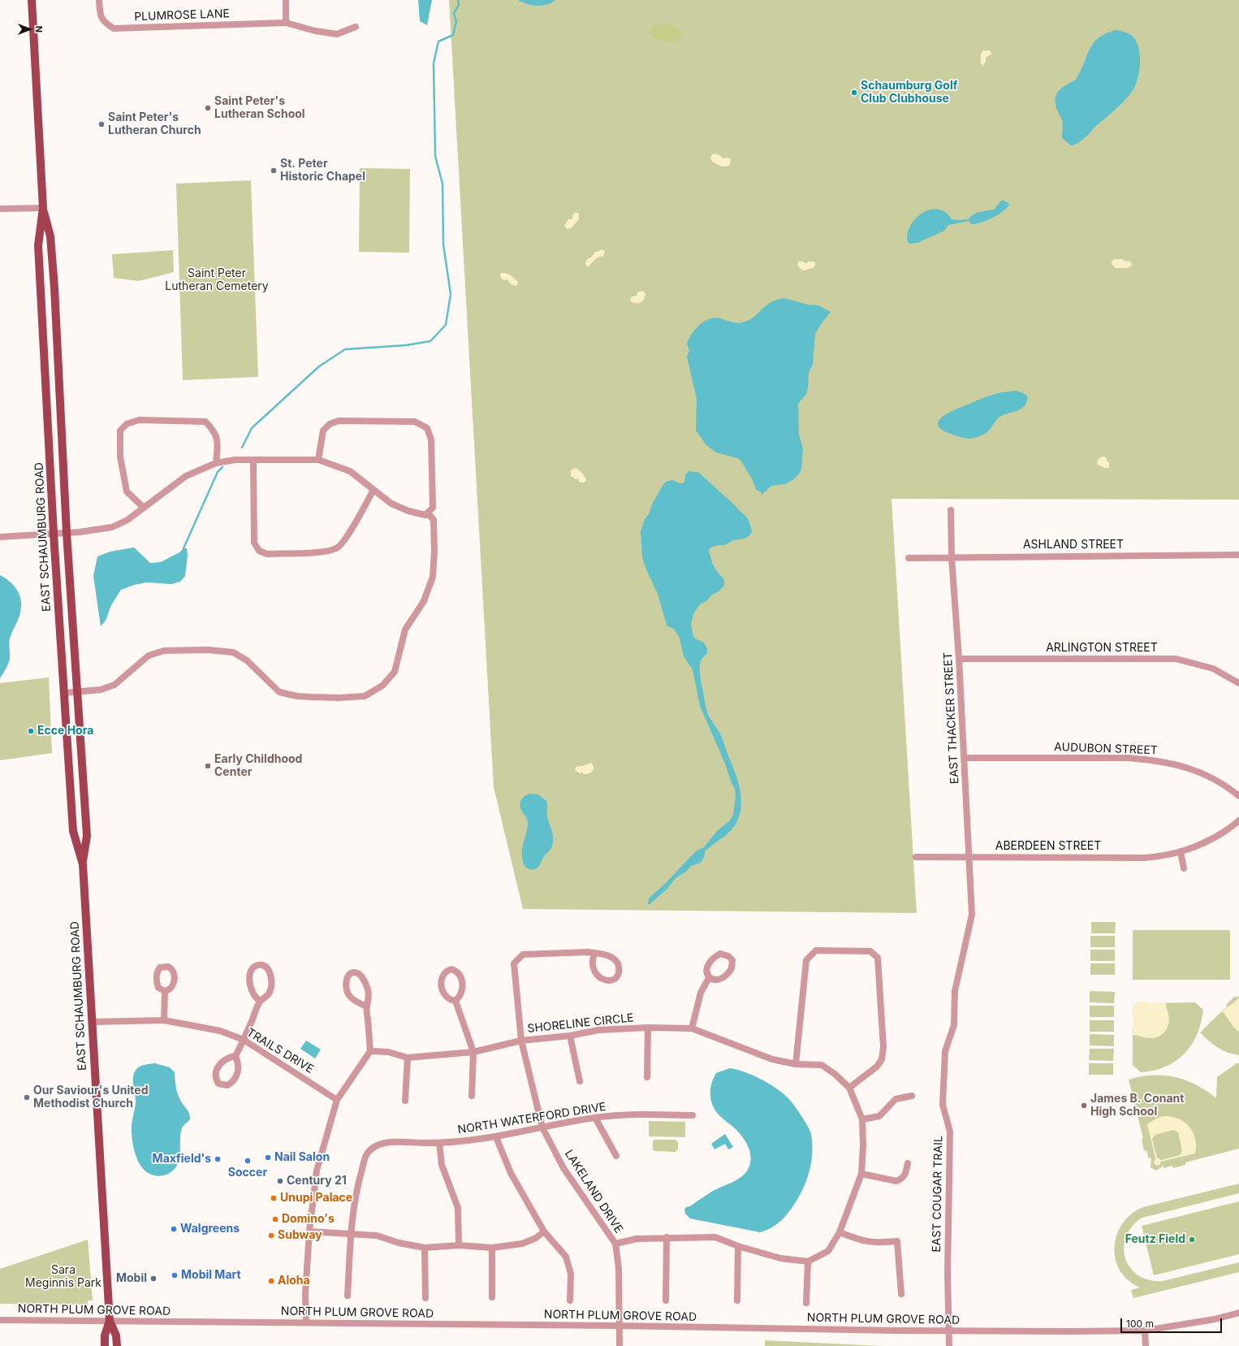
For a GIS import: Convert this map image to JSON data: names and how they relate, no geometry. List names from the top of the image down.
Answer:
{
  "streets": {
    "main road": ["EAST SCHAUMBURG ROAD"],
    "street": [
      "PLUMROSE LANE",
      "ASHLAND STREET",
      "ARLINGTON STREET",
      "EAST THACKER STREET",
      "AUDUBON STREET",
      "ABERDEEN STREET",
      "SHORELINE CIRCLE",
      "TRAILS DRIVE",
      "NORTH WATERFORD DRIVE",
      "LAKELAND DRIVE",
      "EAST COUGAR TRAIL",
      "NORTH PLUM GROVE ROAD"
    ]
  },
  "crossings": [
    ["EAST SCHAUMBURG ROAD", "TRAILS DRIVE"],
    ["EAST SCHAUMBURG ROAD", "NORTH PLUM GROVE ROAD"],
    ["ASHLAND STREET", "EAST THACKER STREET"],
    ["ARLINGTON STREET", "EAST THACKER STREET"],
    ["EAST THACKER STREET", "AUDUBON STREET"],
    ["EAST THACKER STREET", "ABERDEEN STREET"],
    ["EAST THACKER STREET", "EAST COUGAR TRAIL"],
    ["SHORELINE CIRCLE", "LAKELAND DRIVE"],
    ["NORTH WATERFORD DRIVE", "LAKELAND DRIVE"],
    ["LAKELAND DRIVE", "NORTH PLUM GROVE ROAD"],
    ["EAST COUGAR TRAIL", "NORTH PLUM GROVE ROAD"]
  ],
  "parks": ["Saint Peter Lutheran Cemetery", "Sara Meginnis Park"],
  "places": [
    "Schaumburg Golf Club Clubhouse",
    "Saint Peter's Lutheran School",
    "Saint Peter's Lutheran Church",
    "St. Peter Historic Chapel",
    "Ecce Hora",
    "Early Childhood Center",
    "Our Saviour's United Methodist Church",
    "James B. Conant High School",
    "Nail Salon",
    "Maxfield's",
    "Soccer",
    "Century 21",
    "Unupi Palace",
    "Domino's",
    "Walgreens",
    "Subway",
    "Feutz Field",
    "Mobil Mart",
    "Mobil",
    "Aloha"
  ],
  "scale_bar": "100 m",
  "north": "right"
}
